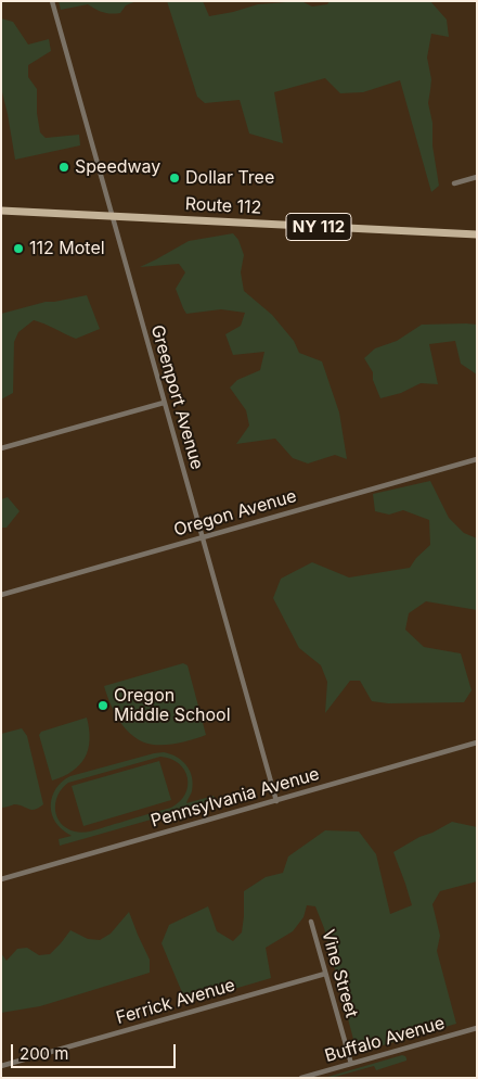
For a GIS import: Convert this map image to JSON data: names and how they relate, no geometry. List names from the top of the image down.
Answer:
{
  "streets": {
    "main road": ["Route 112", "NY 112"],
    "street": [
      "Greenport Avenue",
      "Oregon Avenue",
      "Pennsylvania Avenue",
      "Vine Street",
      "Ferrick Avenue",
      "Buffalo Avenue"
    ]
  },
  "crossings": [
    ["Route 112", "Greenport Avenue"],
    ["Greenport Avenue", "Oregon Avenue"],
    ["Greenport Avenue", "Pennsylvania Avenue"],
    ["Vine Street", "Ferrick Avenue"],
    ["Vine Street", "Buffalo Avenue"]
  ],
  "places": [
    "Speedway",
    "Dollar Tree",
    "112 Motel",
    "Oregon Middle School"
  ],
  "scale_bar": "200 m"
}
